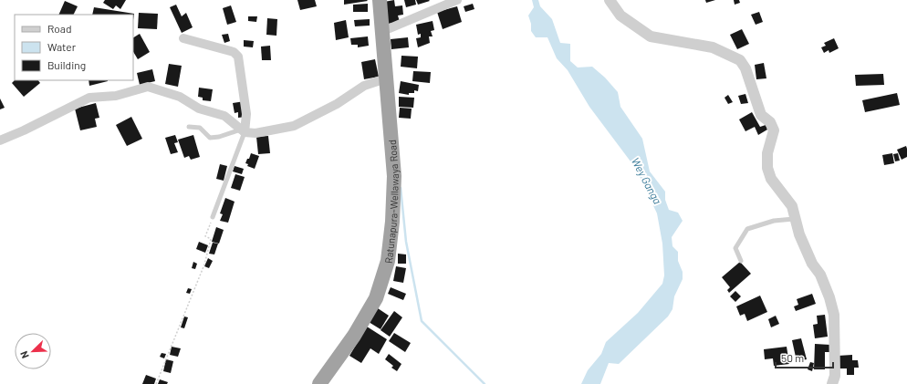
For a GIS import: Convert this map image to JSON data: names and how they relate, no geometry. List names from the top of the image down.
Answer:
{
  "streets": {
    "highway": ["Ratunapura-Wellawaya Road"]
  },
  "water": ["Wey Ganga"],
  "legend": ["Road", "Water", "Building"],
  "scale_bar": "50 m",
  "north": "bottom left"
}
